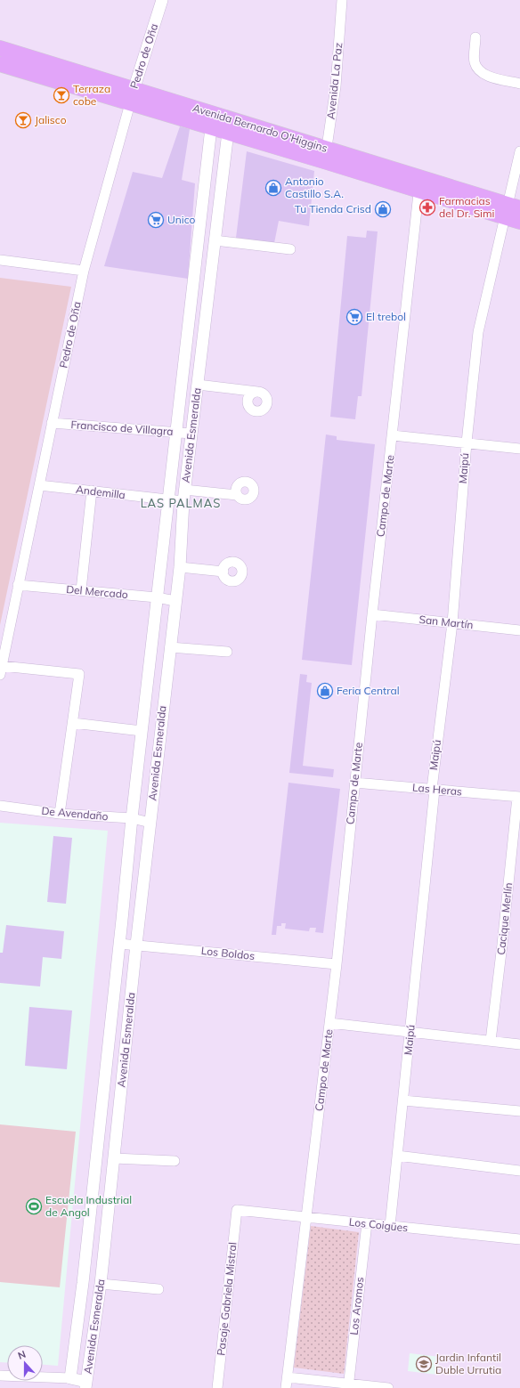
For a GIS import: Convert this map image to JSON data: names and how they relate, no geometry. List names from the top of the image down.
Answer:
{
  "streets": {
    "main road": ["Avenida Bernardo O'Higgins"],
    "street": [
      "Pedro de Oña",
      "Avenida La Paz",
      "Francisco de Villagra",
      "Avenida Esmeralda",
      "Maipú",
      "Andemilla",
      "Campo de Marte",
      "Del Mercado",
      "San Martín",
      "Las Heras",
      "De Avendaño",
      "Cacique Merlín",
      "Los Boldos",
      "Los Coigües",
      "Pasaje Gabriela Mistral",
      "Los Aromos"
    ]
  },
  "crossings": [
    ["Pedro de Oña", "Avenida Bernardo O'Higgins"],
    ["Pedro de Oña", "Francisco de Villagra"],
    ["Pedro de Oña", "Andemilla"],
    ["Pedro de Oña", "Del Mercado"],
    ["Avenida La Paz", "Avenida Bernardo O'Higgins"],
    ["Avenida Bernardo O'Higgins", "Avenida Esmeralda"],
    ["Avenida Bernardo O'Higgins", "Maipú"],
    ["Avenida Bernardo O'Higgins", "Campo de Marte"],
    ["Francisco de Villagra", "Avenida Esmeralda"],
    ["Avenida Esmeralda", "Andemilla"],
    ["Avenida Esmeralda", "Del Mercado"],
    ["Avenida Esmeralda", "De Avendaño"],
    ["Avenida Esmeralda", "Los Boldos"],
    ["Maipú", "San Martín"],
    ["Maipú", "Las Heras"],
    ["Maipú", "Los Coigües"],
    ["Campo de Marte", "San Martín"],
    ["Campo de Marte", "Las Heras"],
    ["Campo de Marte", "Los Boldos"],
    ["Campo de Marte", "Los Coigües"],
    ["Las Heras", "Cacique Merlín"],
    ["Los Coigües", "Pasaje Gabriela Mistral"],
    ["Los Coigües", "Los Aromos"]
  ],
  "districts": ["LAS PALMAS"],
  "places": {
    "bar": ["Terraza cobe", "Jalisco"],
    "shop": ["Antonio Castillo S.A.", "Tu Tienda Crisd", "Feria Central"],
    "pharmacy": ["Farmacias del Dr. Simi"],
    "supermarket": ["Unico", "El trebol"],
    "sports": ["Escuela Industrial de Angol"],
    "school or university": ["Jardin Infantil Duble Urrutia"]
  },
  "north": "top"
}
